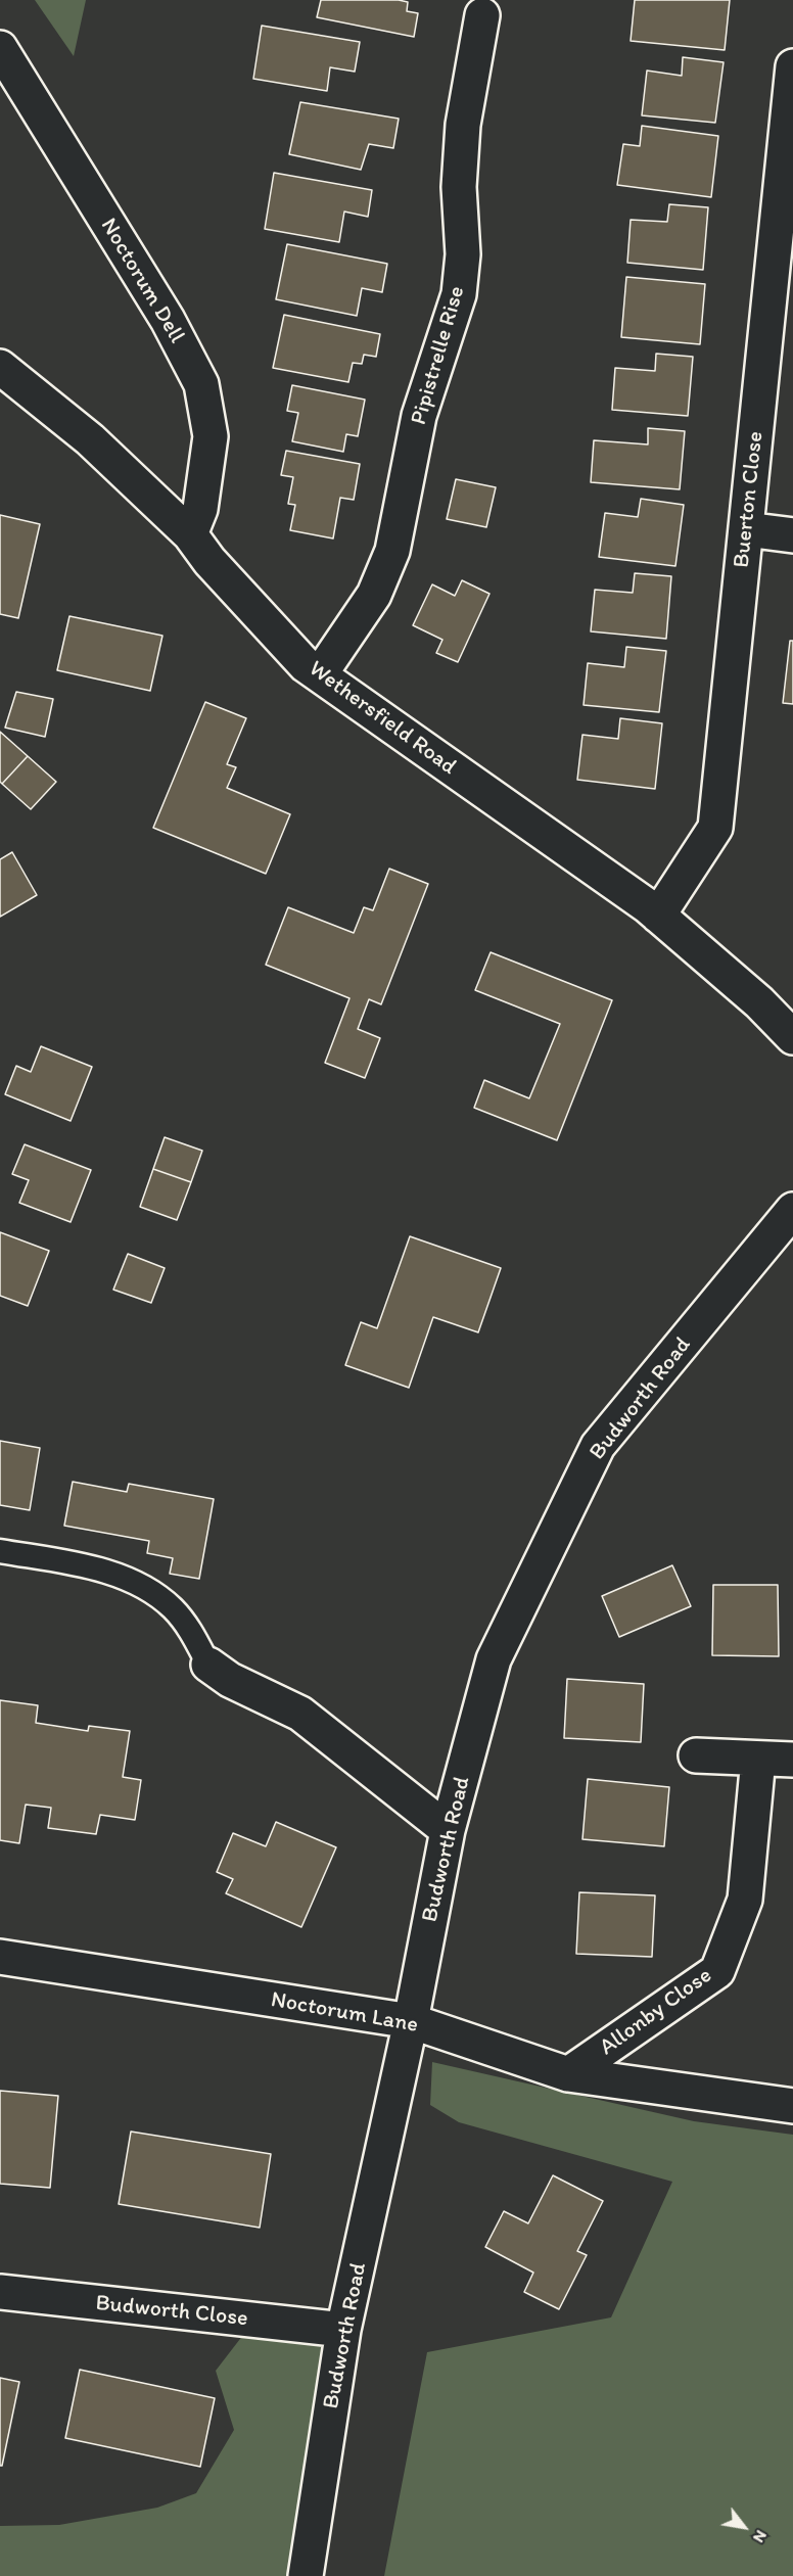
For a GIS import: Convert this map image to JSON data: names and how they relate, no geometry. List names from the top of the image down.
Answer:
{
  "streets": {
    "street": [
      "Noctorum Dell",
      "Pipistrelle Rise",
      "Buerton Close",
      "Wethersfield Road",
      "Budworth Road",
      "Allonby Close",
      "Noctorum Lane",
      "Budworth Close"
    ]
  },
  "crossings": [
    ["Noctorum Dell", "Wethersfield Road"],
    ["Pipistrelle Rise", "Wethersfield Road"],
    ["Buerton Close", "Wethersfield Road"],
    ["Budworth Road", "Noctorum Lane"],
    ["Budworth Road", "Budworth Close"],
    ["Allonby Close", "Noctorum Lane"]
  ],
  "north": "bottom right"
}
